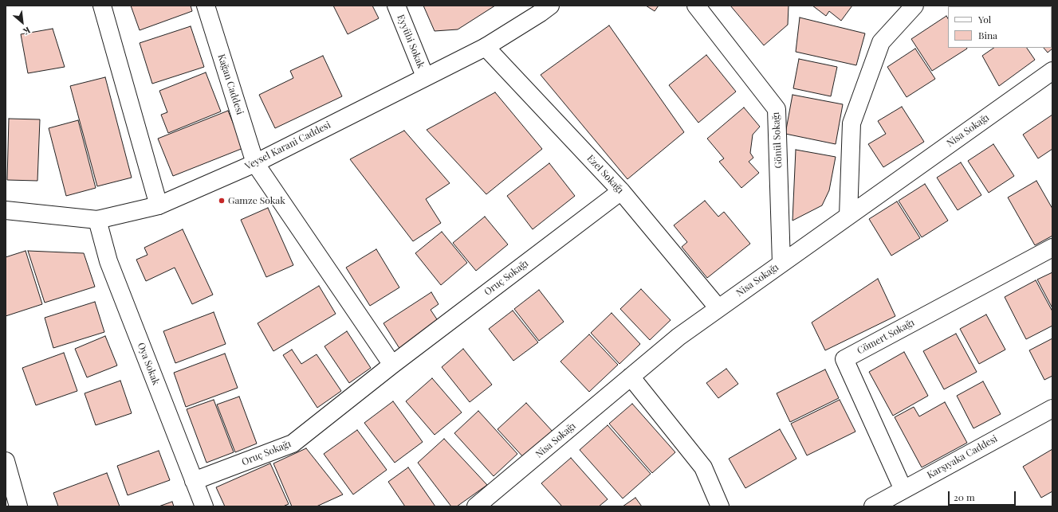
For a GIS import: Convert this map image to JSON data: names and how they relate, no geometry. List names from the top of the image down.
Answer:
{
  "streets": {
    "street": [
      "Eyyübi Sokak",
      "Kağan Caddesi",
      "Nisa Sokağı",
      "Gönül Sokağı",
      "Veysel Karani Caddesi",
      "Ezel Sokağı",
      "Oruç Sokağı",
      "Cömert Sokağı",
      "Oya Sokak",
      "Karşıyaka Caddesi"
    ]
  },
  "crossings": [
    ["Eyyübi Sokak", "Veysel Karani Caddesi"],
    ["Kağan Caddesi", "Veysel Karani Caddesi"],
    ["Nisa Sokağı", "Gönül Sokağı"],
    ["Nisa Sokağı", "Ezel Sokağı"],
    ["Veysel Karani Caddesi", "Ezel Sokağı"],
    ["Veysel Karani Caddesi", "Oya Sokak"],
    ["Ezel Sokağı", "Oruç Sokağı"],
    ["Oruç Sokağı", "Oya Sokak"],
    ["Cömert Sokağı", "Karşıyaka Caddesi"]
  ],
  "places": ["Gamze Sokak"],
  "legend": ["Yol", "Bina"],
  "scale_bar": "20 m",
  "north": "bottom right"
}
